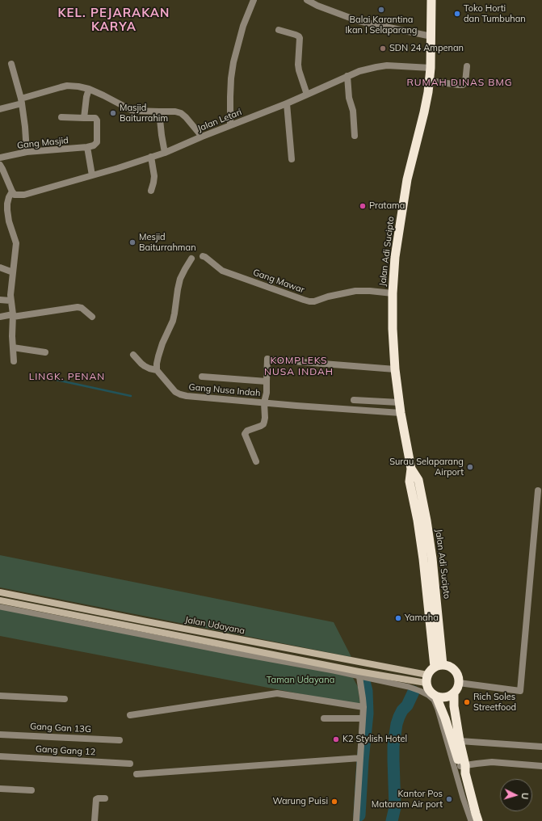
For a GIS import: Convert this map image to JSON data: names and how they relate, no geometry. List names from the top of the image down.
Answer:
{
  "streets": {
    "highway": ["Jalan Adi Sucipto"],
    "main road": ["Jalan Udayana"],
    "street": [
      "Jalan Letari",
      "Gang Masjid",
      "Gang Mawar",
      "Gang Nusa Indah",
      "Gang Gan 13G",
      "Gang Gang 12"
    ]
  },
  "crossings": [
    ["Jalan Letari", "Jalan Adi Sucipto"],
    ["Jalan Adi Sucipto", "Gang Mawar"],
    ["Jalan Adi Sucipto", "Gang Nusa Indah"],
    ["Jalan Adi Sucipto", "Jalan Udayana"]
  ],
  "districts": [
    "KEL. PEJARAKAN KARYA",
    "RUMAH DINAS BMG",
    "KOMPLEKS NUSA INDAH",
    "LINGK. PENAN"
  ],
  "parks": ["Taman Udayana"],
  "places": [
    "Balai Karantina Ikan I Selaparang",
    "Toko Horti dan Tumbuhan",
    "SDN 24 Ampenan",
    "Masjid Baiturrahim",
    "Pratama",
    "Mesjid Baiturrahman",
    "Surau Selaparang Airport",
    "Yamaha",
    "Rich Soles Streetfood",
    "K2 Stylish Hotel",
    "Kantor Pos Mataram Air port",
    "Warung Puisi"
  ],
  "north": "right"
}
